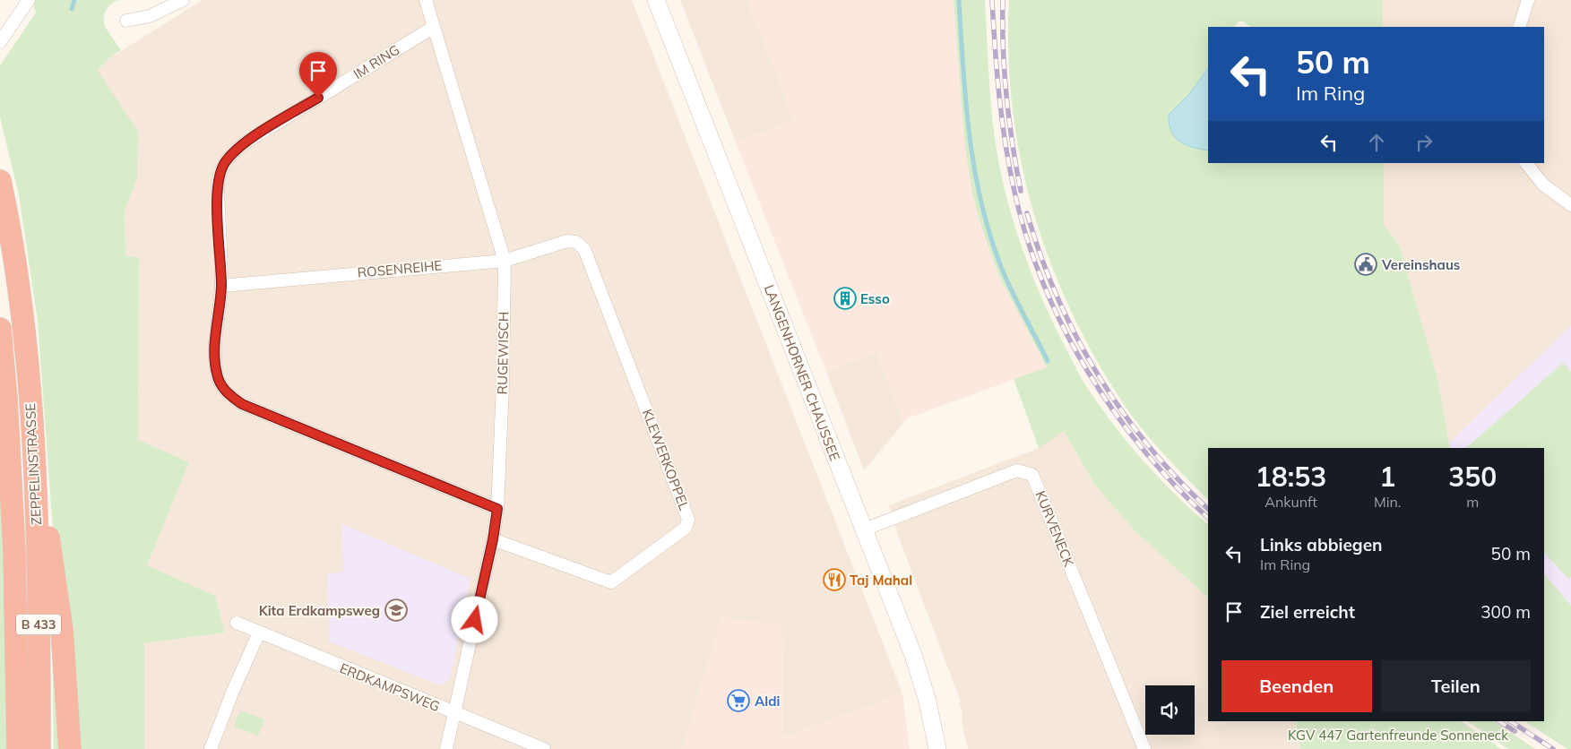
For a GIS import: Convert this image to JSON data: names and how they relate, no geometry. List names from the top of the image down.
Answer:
{
  "streets": {
    "highway": ["ZEPPELINSTRASSE", "B 433"],
    "main road": ["LANGENHORNER CHAUSSEE"],
    "street": [
      "IM RING",
      "ROSENREIHE",
      "RUGEWISCH",
      "KLEWERKOPPEL",
      "KURVENECK",
      "ERDKAMPSWEG"
    ]
  },
  "crossings": [
    ["IM RING", "ROSENREIHE"],
    ["IM RING", "RUGEWISCH"],
    ["ROSENREIHE", "RUGEWISCH"],
    ["ROSENREIHE", "KLEWERKOPPEL"],
    ["RUGEWISCH", "KLEWERKOPPEL"],
    ["RUGEWISCH", "ERDKAMPSWEG"],
    ["LANGENHORNER CHAUSSEE", "KURVENECK"]
  ],
  "parks": ["KGV 447 Gartenfreunde Sonneneck"],
  "places": {
    "public building": ["Vereinshaus"],
    "building": ["Esso"],
    "restaurant": ["Taj Mahal"],
    "school or university": ["Kita Erdkampsweg"],
    "supermarket": ["Aldi"]
  },
  "page": {
    "turn": ["50 m", "Im Ring"],
    "eta": [
      "18:53",
      "Ankunft",
      "1",
      "Min.",
      "350",
      "m"
    ],
    "list": [
      {
        "name": "Links abbiegen",
        "note": "Im Ring",
        "value": "50 m"
      },
      {
        "name": "Ziel erreicht",
        "value": "300 m"
      }
    ],
    "buttons": ["Beenden", "Teilen"]
  }
}
